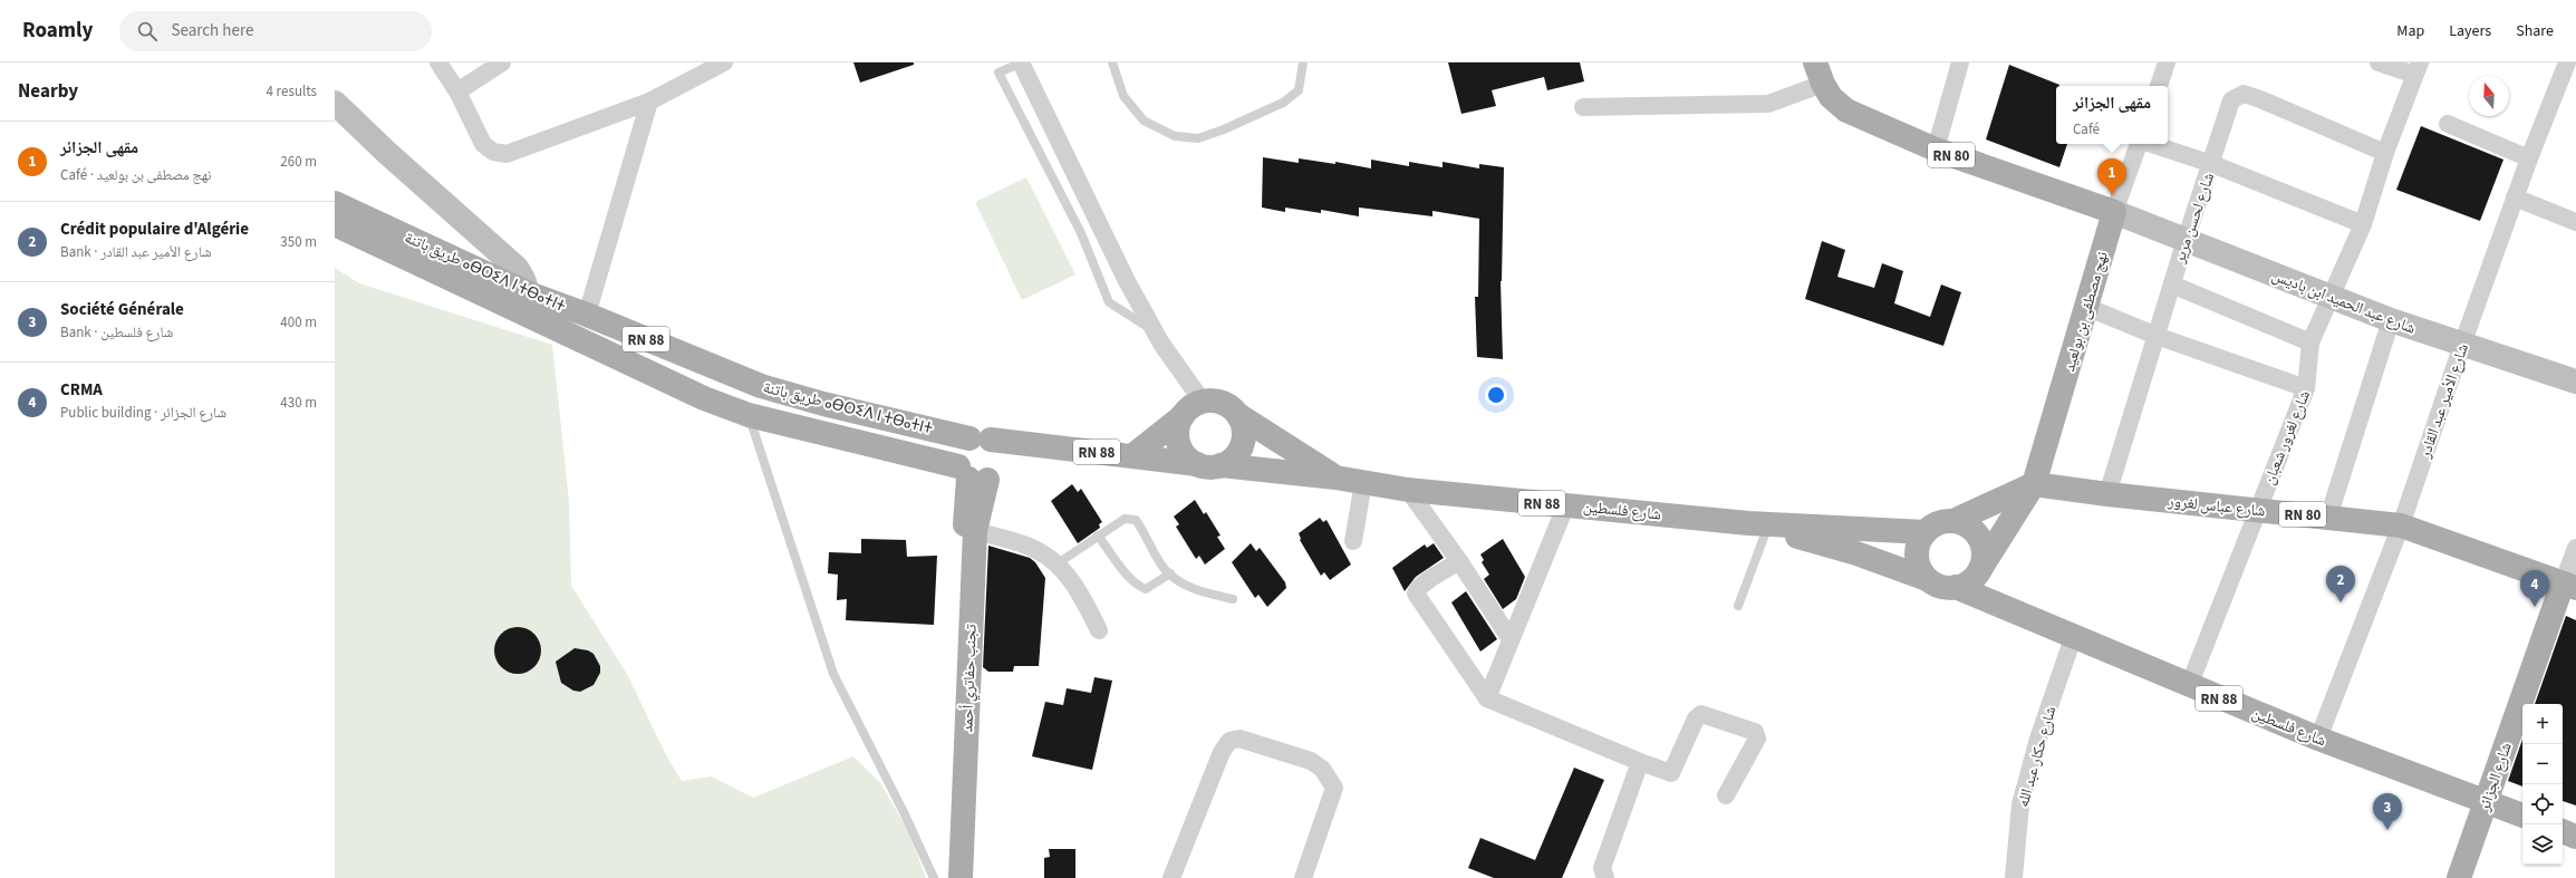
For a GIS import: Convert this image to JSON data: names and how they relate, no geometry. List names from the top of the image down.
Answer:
{
  "streets": {
    "main road": [
      "RN 80",
      "طريق باتنة ⴰⴱⵔⵉⴷ ⵏ ⵜⴱⴰⵜⵏⵜ",
      "شارع عبد الحميد ابن باديس",
      "نهج مصطفى بن بولعيد",
      "RN 88",
      "شارع عباس لغرور",
      "شارع فلسطين",
      "تجنب حفاتري أحمد",
      "شارع الجزائر"
    ],
    "street": [
      "شارع لحسن مرير",
      "شارع الأمير عبد القادر",
      "شارع لغرور شعبان",
      "شارع حكار عبد الله"
    ]
  },
  "crossings": [
    ["RN 80", "شارع عبد الحميد ابن باديس"],
    ["RN 80", "نهج مصطفى بن بولعيد"],
    ["شارع لحسن مرير", "شارع عبد الحميد ابن باديس"],
    ["شارع لحسن مرير", "شارع لغرور شعبان"],
    ["شارع لحسن مرير", "شارع عباس لغرور"],
    ["طريق باتنة ⴰⴱⵔⵉⴷ ⵏ ⵜⴱⴰⵜⵏⵜ", "RN 88"],
    ["طريق باتنة ⴰⴱⵔⵉⴷ ⵏ ⵜⴱⴰⵜⵏⵜ", "تجنب حفاتري أحمد"],
    ["شارع عبد الحميد ابن باديس", "نهج مصطفى بن بولعيد"],
    ["شارع عبد الحميد ابن باديس", "شارع الأمير عبد القادر"],
    ["شارع عبد الحميد ابن باديس", "شارع لغرور شعبان"],
    ["نهج مصطفى بن بولعيد", "شارع عباس لغرور"],
    ["نهج مصطفى بن بولعيد", "شارع فلسطين"],
    ["RN 88", "شارع فلسطين"],
    ["شارع الأمير عبد القادر", "شارع عباس لغرور"],
    ["شارع الأمير عبد القادر", "شارع فلسطين"],
    ["شارع لغرور شعبان", "شارع عباس لغرور"],
    ["شارع لغرور شعبان", "شارع فلسطين"],
    ["شارع عباس لغرور", "شارع الجزائر"],
    ["شارع فلسطين", "شارع حكار عبد الله"],
    ["شارع فلسطين", "شارع الجزائر"]
  ],
  "north": "top",
  "page": {
    "header": "Roamly",
    "search": "Search here",
    "nav": ["Map", "Layers", "Share"],
    "heading": ["Nearby", "4 results"],
    "popup": ["مقهى الجزائر", "Café"],
    "list": [
      {
        "mark": "1",
        "name": "مقهى الجزائر",
        "note": "Café · نهج مصطفى بن بولعيد",
        "value": "260 m"
      },
      {
        "mark": "2",
        "name": "Crédit populaire d'Algérie",
        "note": "Bank · شارع الأمير عبد القادر",
        "value": "350 m"
      },
      {
        "mark": "3",
        "name": "Société Générale",
        "note": "Bank · شارع فلسطين",
        "value": "400 m"
      },
      {
        "mark": "4",
        "name": "CRMA",
        "note": "Public building · شارع الجزائر",
        "value": "430 m"
      }
    ],
    "pins": [
      "1",
      "2",
      "4",
      "3"
    ],
    "map_buttons": ["+", "−"]
  }
}
